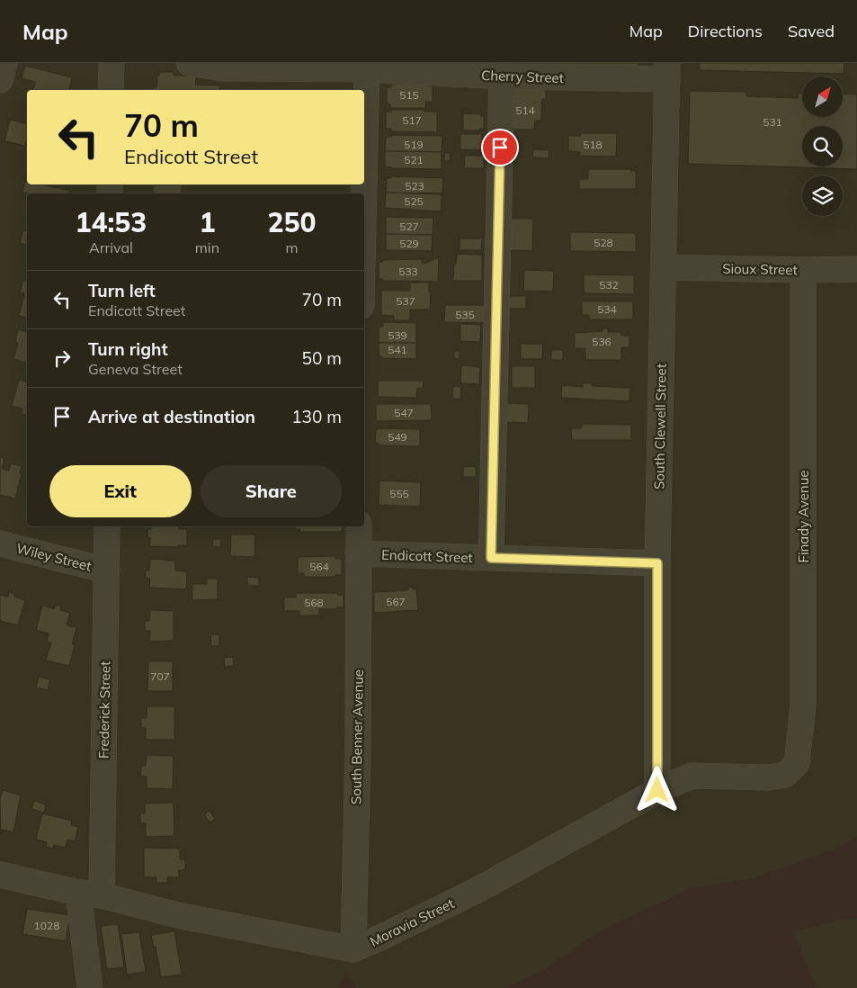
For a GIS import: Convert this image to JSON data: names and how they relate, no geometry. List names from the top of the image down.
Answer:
{
  "streets": {
    "street": [
      "Cherry Street",
      "Sioux Street",
      "South Clewell Street",
      "Finady Avenue",
      "Endicott Street",
      "Wiley Street",
      "Frederick Street",
      "South Benner Avenue",
      "Moravia Street"
    ]
  },
  "crossings": [
    ["Cherry Street", "South Clewell Street"],
    ["Sioux Street", "South Clewell Street"],
    ["Sioux Street", "Finady Avenue"],
    ["South Clewell Street", "Endicott Street"],
    ["South Clewell Street", "Moravia Street"],
    ["Finady Avenue", "Moravia Street"],
    ["Endicott Street", "South Benner Avenue"],
    ["Wiley Street", "Frederick Street"],
    ["Frederick Street", "Moravia Street"],
    ["South Benner Avenue", "Moravia Street"]
  ],
  "house_numbers": [
    "515",
    "514",
    "517",
    "531",
    "519",
    "518",
    "521",
    "523",
    "525",
    "527",
    "528",
    "529",
    "533",
    "532",
    "537",
    "534",
    "535",
    "539",
    "536",
    "541",
    "547",
    "549",
    "555",
    "564",
    "567",
    "568",
    "707",
    "1028"
  ],
  "north": "top right",
  "page": {
    "header": "Map",
    "nav": ["Map", "Directions", "Saved"],
    "turn": ["70 m", "Endicott Street"],
    "eta": [
      "14:53",
      "Arrival",
      "1",
      "min",
      "250",
      "m"
    ],
    "list": [
      {
        "name": "Turn left",
        "note": "Endicott Street",
        "value": "70 m"
      },
      {
        "name": "Turn right",
        "note": "Geneva Street",
        "value": "50 m"
      },
      {
        "name": "Arrive at destination",
        "value": "130 m"
      }
    ],
    "buttons": ["Exit", "Share"]
  }
}
